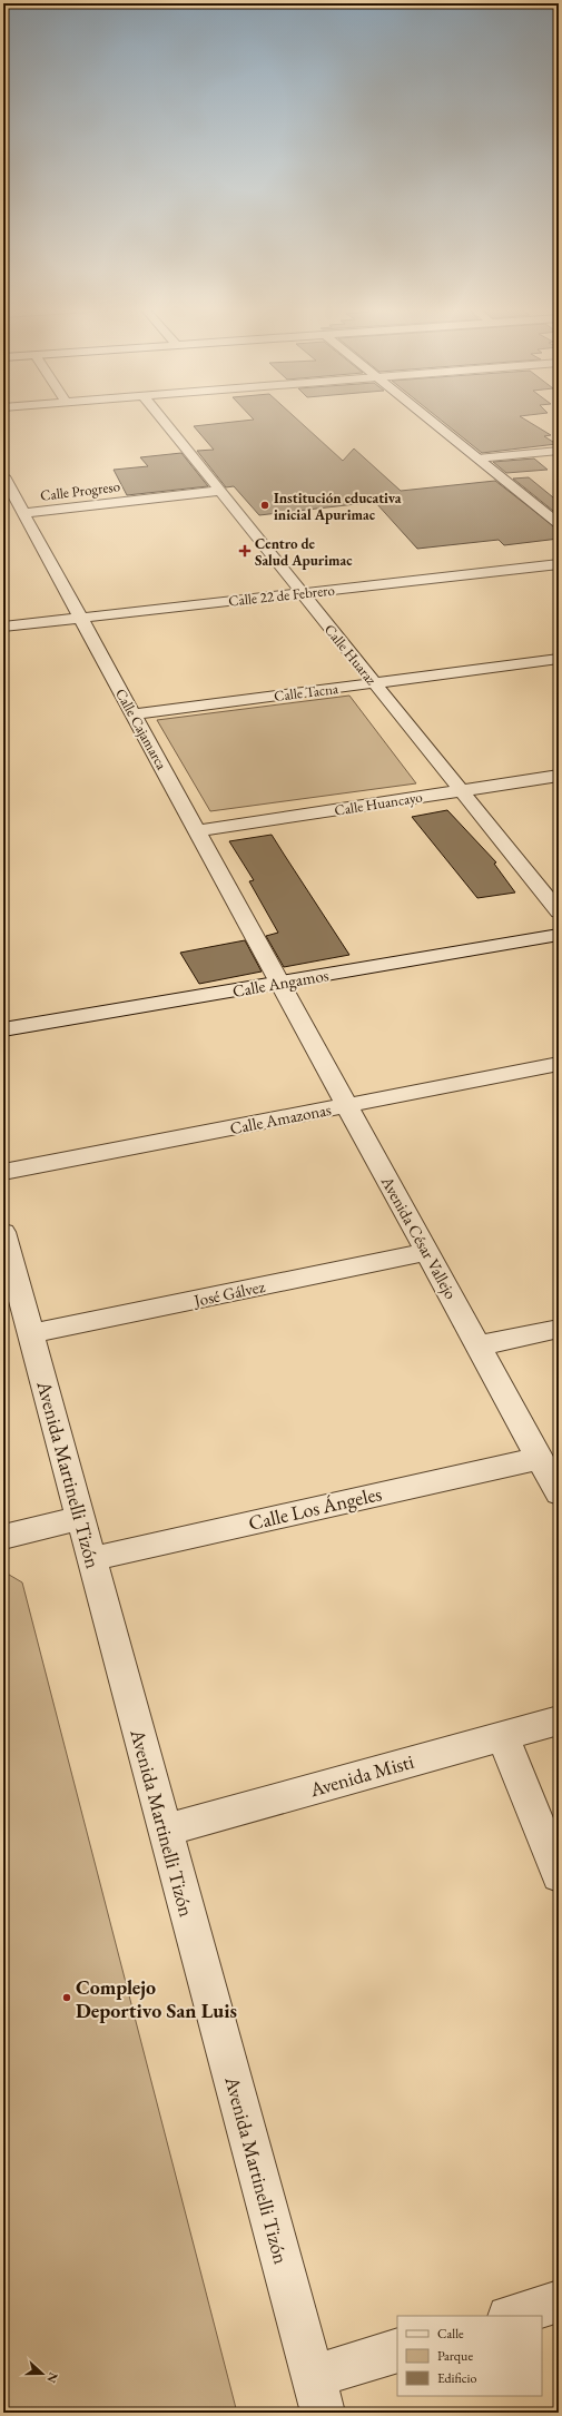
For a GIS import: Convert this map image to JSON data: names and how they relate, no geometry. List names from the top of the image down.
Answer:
{
  "streets": {
    "street": [
      "Calle Progreso",
      "Calle 22 de Febrero",
      "Calle Huaraz",
      "Calle Tacna",
      "Calle Cajamarca",
      "Calle Huancayo",
      "Calle Angamos",
      "Calle Amazonas",
      "Avenida César Vallejo",
      "José Gálvez",
      "Avenida Martinelli Tizón",
      "Calle Los Ángeles",
      "Avenida Misti"
    ]
  },
  "crossings": [
    ["Calle Progreso", "Calle Huaraz"],
    ["Calle Progreso", "Calle Cajamarca"],
    ["Calle 22 de Febrero", "Calle Huaraz"],
    ["Calle 22 de Febrero", "Calle Cajamarca"],
    ["Calle Huaraz", "Calle Tacna"],
    ["Calle Huaraz", "Calle Huancayo"],
    ["Calle Tacna", "Calle Cajamarca"],
    ["Calle Cajamarca", "Calle Huancayo"],
    ["Calle Cajamarca", "Calle Angamos"],
    ["Calle Cajamarca", "Avenida César Vallejo"],
    ["Calle Angamos", "Avenida César Vallejo"],
    ["Calle Amazonas", "Avenida César Vallejo"],
    ["Avenida César Vallejo", "José Gálvez"],
    ["Avenida César Vallejo", "Calle Los Ángeles"],
    ["José Gálvez", "Avenida Martinelli Tizón"],
    ["Avenida Martinelli Tizón", "Calle Los Ángeles"],
    ["Avenida Martinelli Tizón", "Avenida Misti"]
  ],
  "places": {
    "other": ["Institución educativa inicial Apurimac", "Complejo Deportivo San Luis"],
    "health": ["Centro de Salud Apurimac"]
  },
  "legend": ["Calle", "Parque", "Edificio"],
  "north": "right"
}
